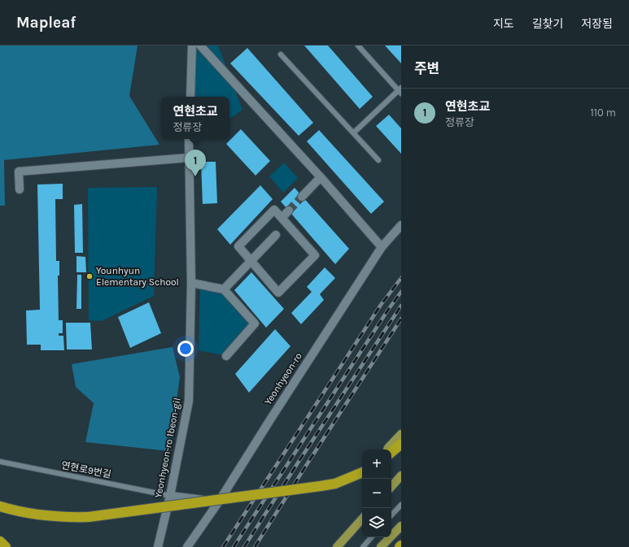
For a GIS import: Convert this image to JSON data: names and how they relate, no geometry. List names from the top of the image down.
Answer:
{
  "streets": {
    "street": ["Yeonhyeon-ro", "Yeonhyeon-ro 1beon-gil"],
    "lane": ["연현로9번길"]
  },
  "crossings": [
    ["Yeonhyeon-ro 1beon-gil", "연현로9번길"]
  ],
  "places": ["Younhyun Elementary School"],
  "page": {
    "header": "Mapleaf",
    "nav": ["지도", "길찾기", "저장됨"],
    "heading": "주변",
    "list": [
      {
        "mark": "1",
        "name": "연현초교",
        "note": "정류장",
        "value": "110 m"
      }
    ],
    "popup": ["연현초교", "정류장"],
    "pins": "1",
    "map_buttons": ["+", "−"]
  }
}
